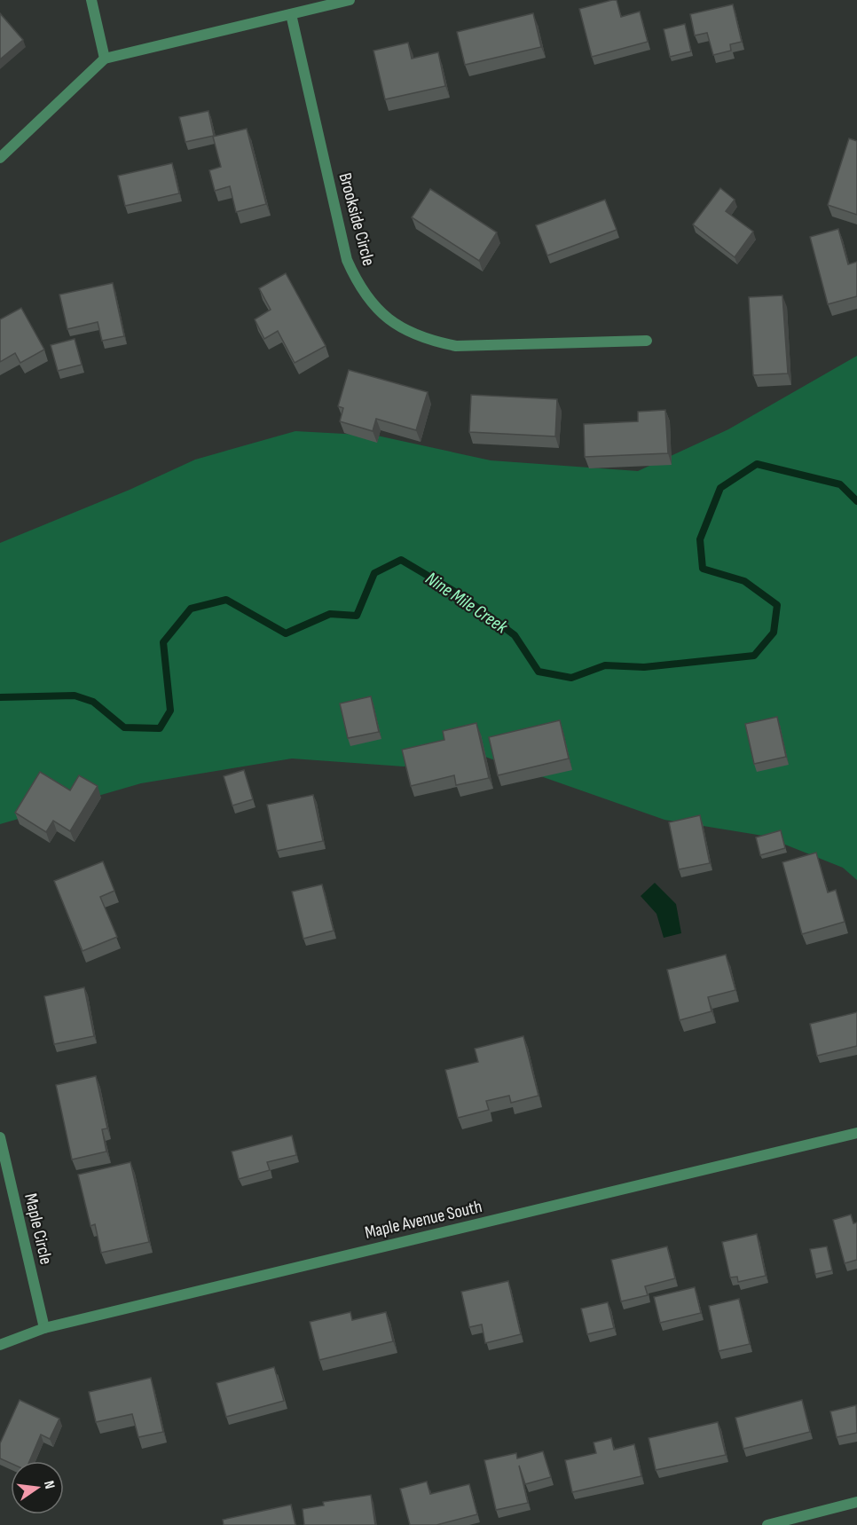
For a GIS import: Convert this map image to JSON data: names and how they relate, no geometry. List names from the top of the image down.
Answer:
{
  "streets": {
    "street": ["Brookside Circle", "Maple Avenue South", "Maple Circle"]
  },
  "crossings": [
    ["Maple Avenue South", "Maple Circle"]
  ],
  "water": ["Nine Mile Creek"],
  "north": "right"
}
